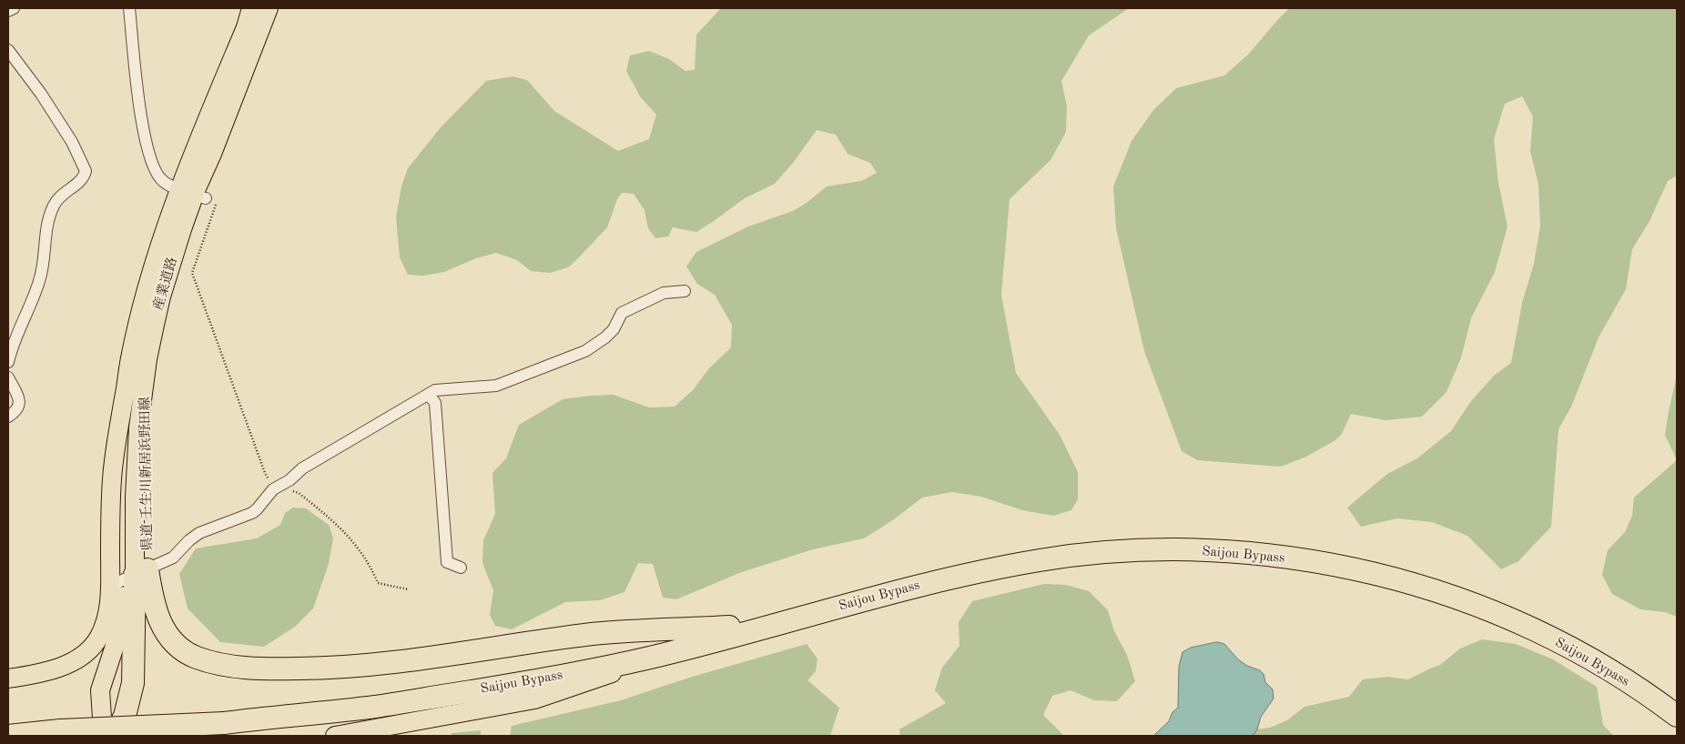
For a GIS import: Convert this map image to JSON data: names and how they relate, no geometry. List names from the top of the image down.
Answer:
{
  "streets": {
    "highway": ["Saijou Bypass"],
    "main road": ["産業道路"]
  }
}
